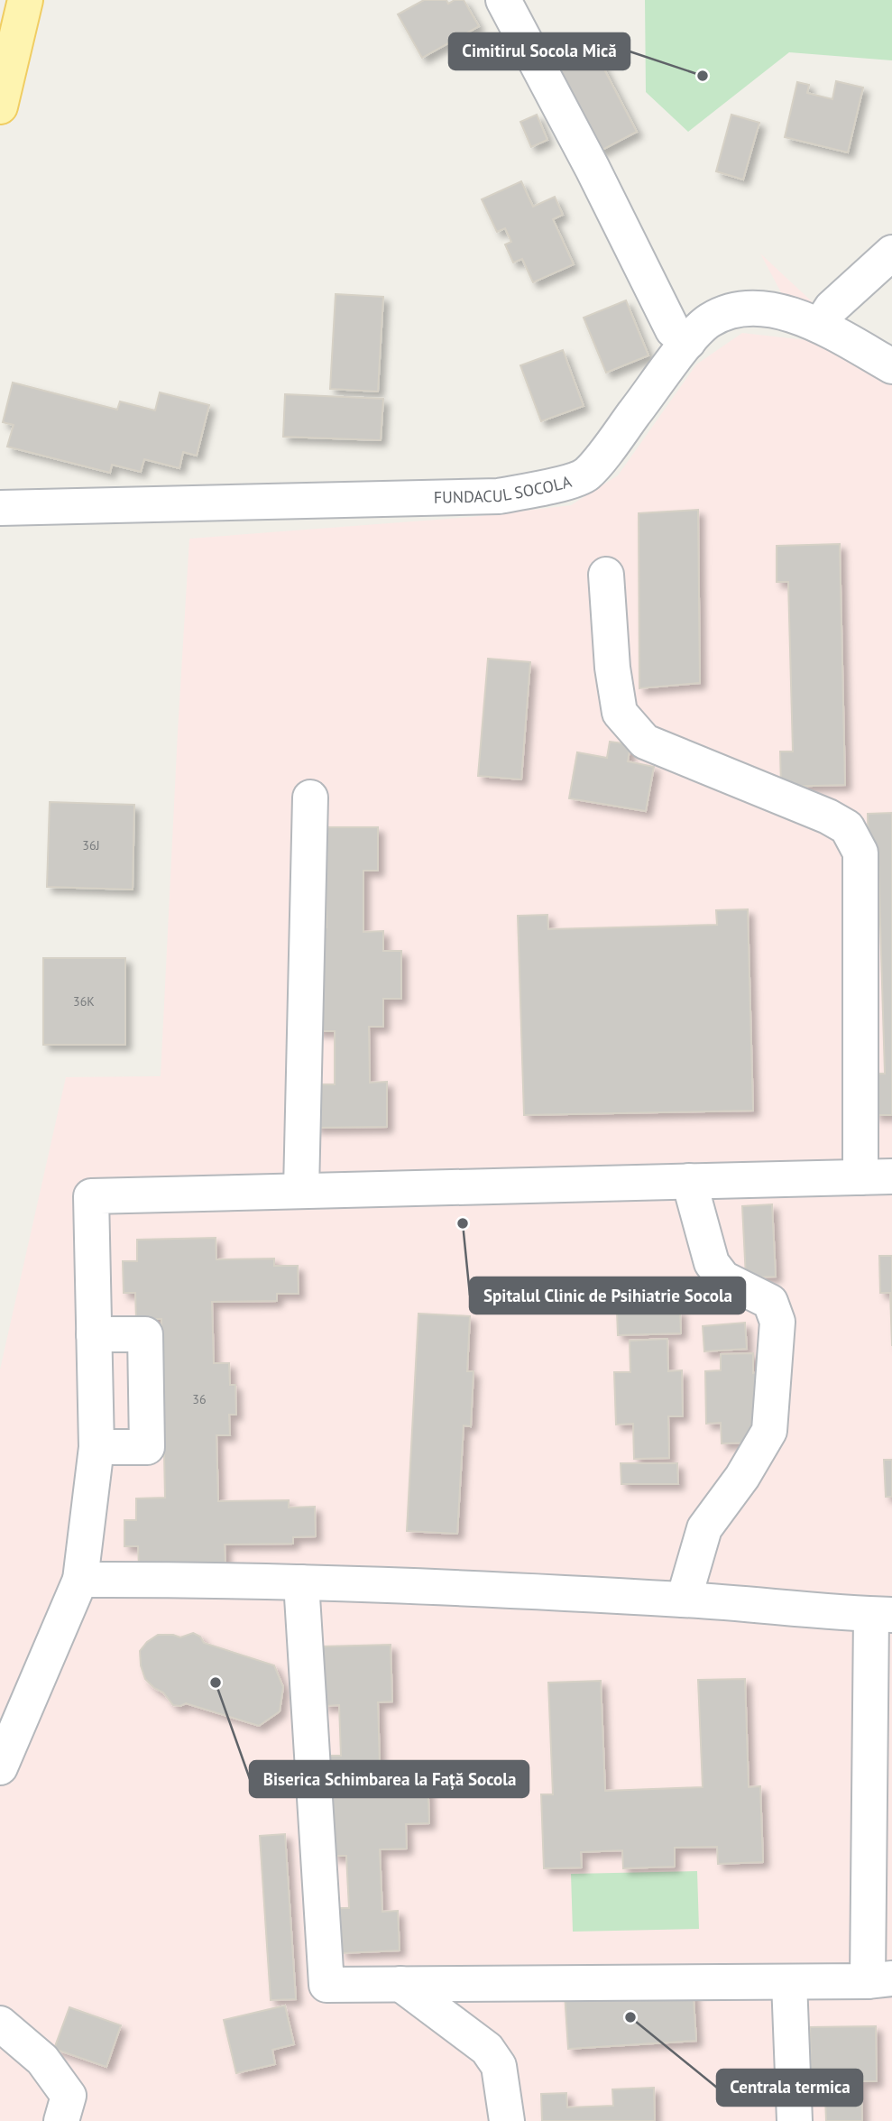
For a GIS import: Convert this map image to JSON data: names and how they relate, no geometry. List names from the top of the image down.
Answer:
{
  "streets": {
    "street": ["FUNDACUL SOCOLA"]
  },
  "places": [
    "Cimitirul Socola Mică",
    "Spitalul Clinic de Psihiatrie Socola",
    "Biserica Schimbarea la Față Socola",
    "Centrala termica"
  ],
  "house_numbers": ["36J", "36K", "36"]
}
